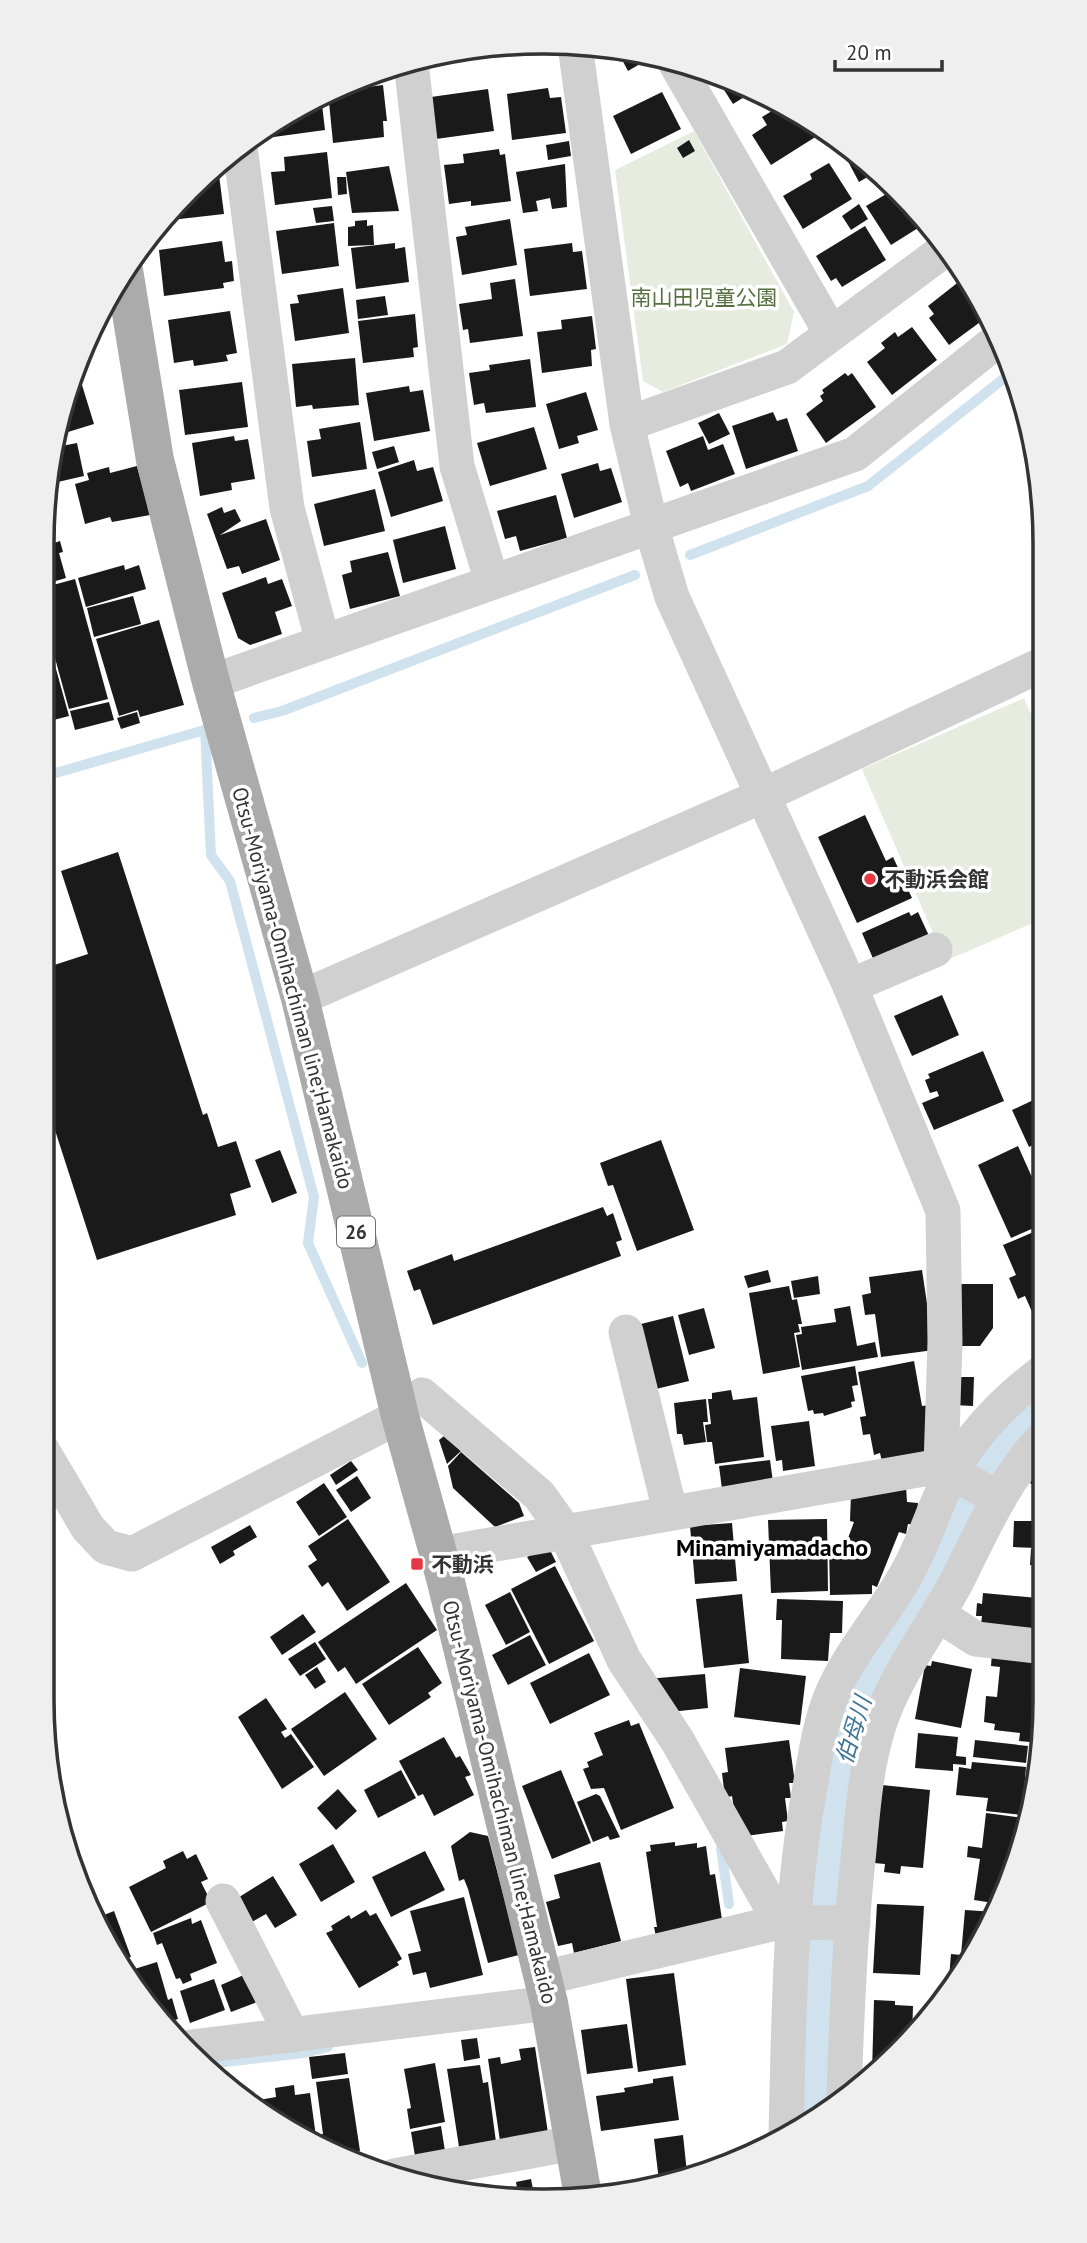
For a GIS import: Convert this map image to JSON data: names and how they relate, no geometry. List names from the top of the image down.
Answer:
{
  "streets": {
    "main road": ["Otsu-Moriyama-Omihachiman line;Hamakaido", "26"]
  },
  "districts": ["Minamiyamadacho"],
  "water": ["伯母川"],
  "parks": ["南山田児童公園"],
  "places": {
    "other": ["不動浜会館"],
    "transit": ["不動浜"]
  },
  "scale_bar": "20 m"
}
